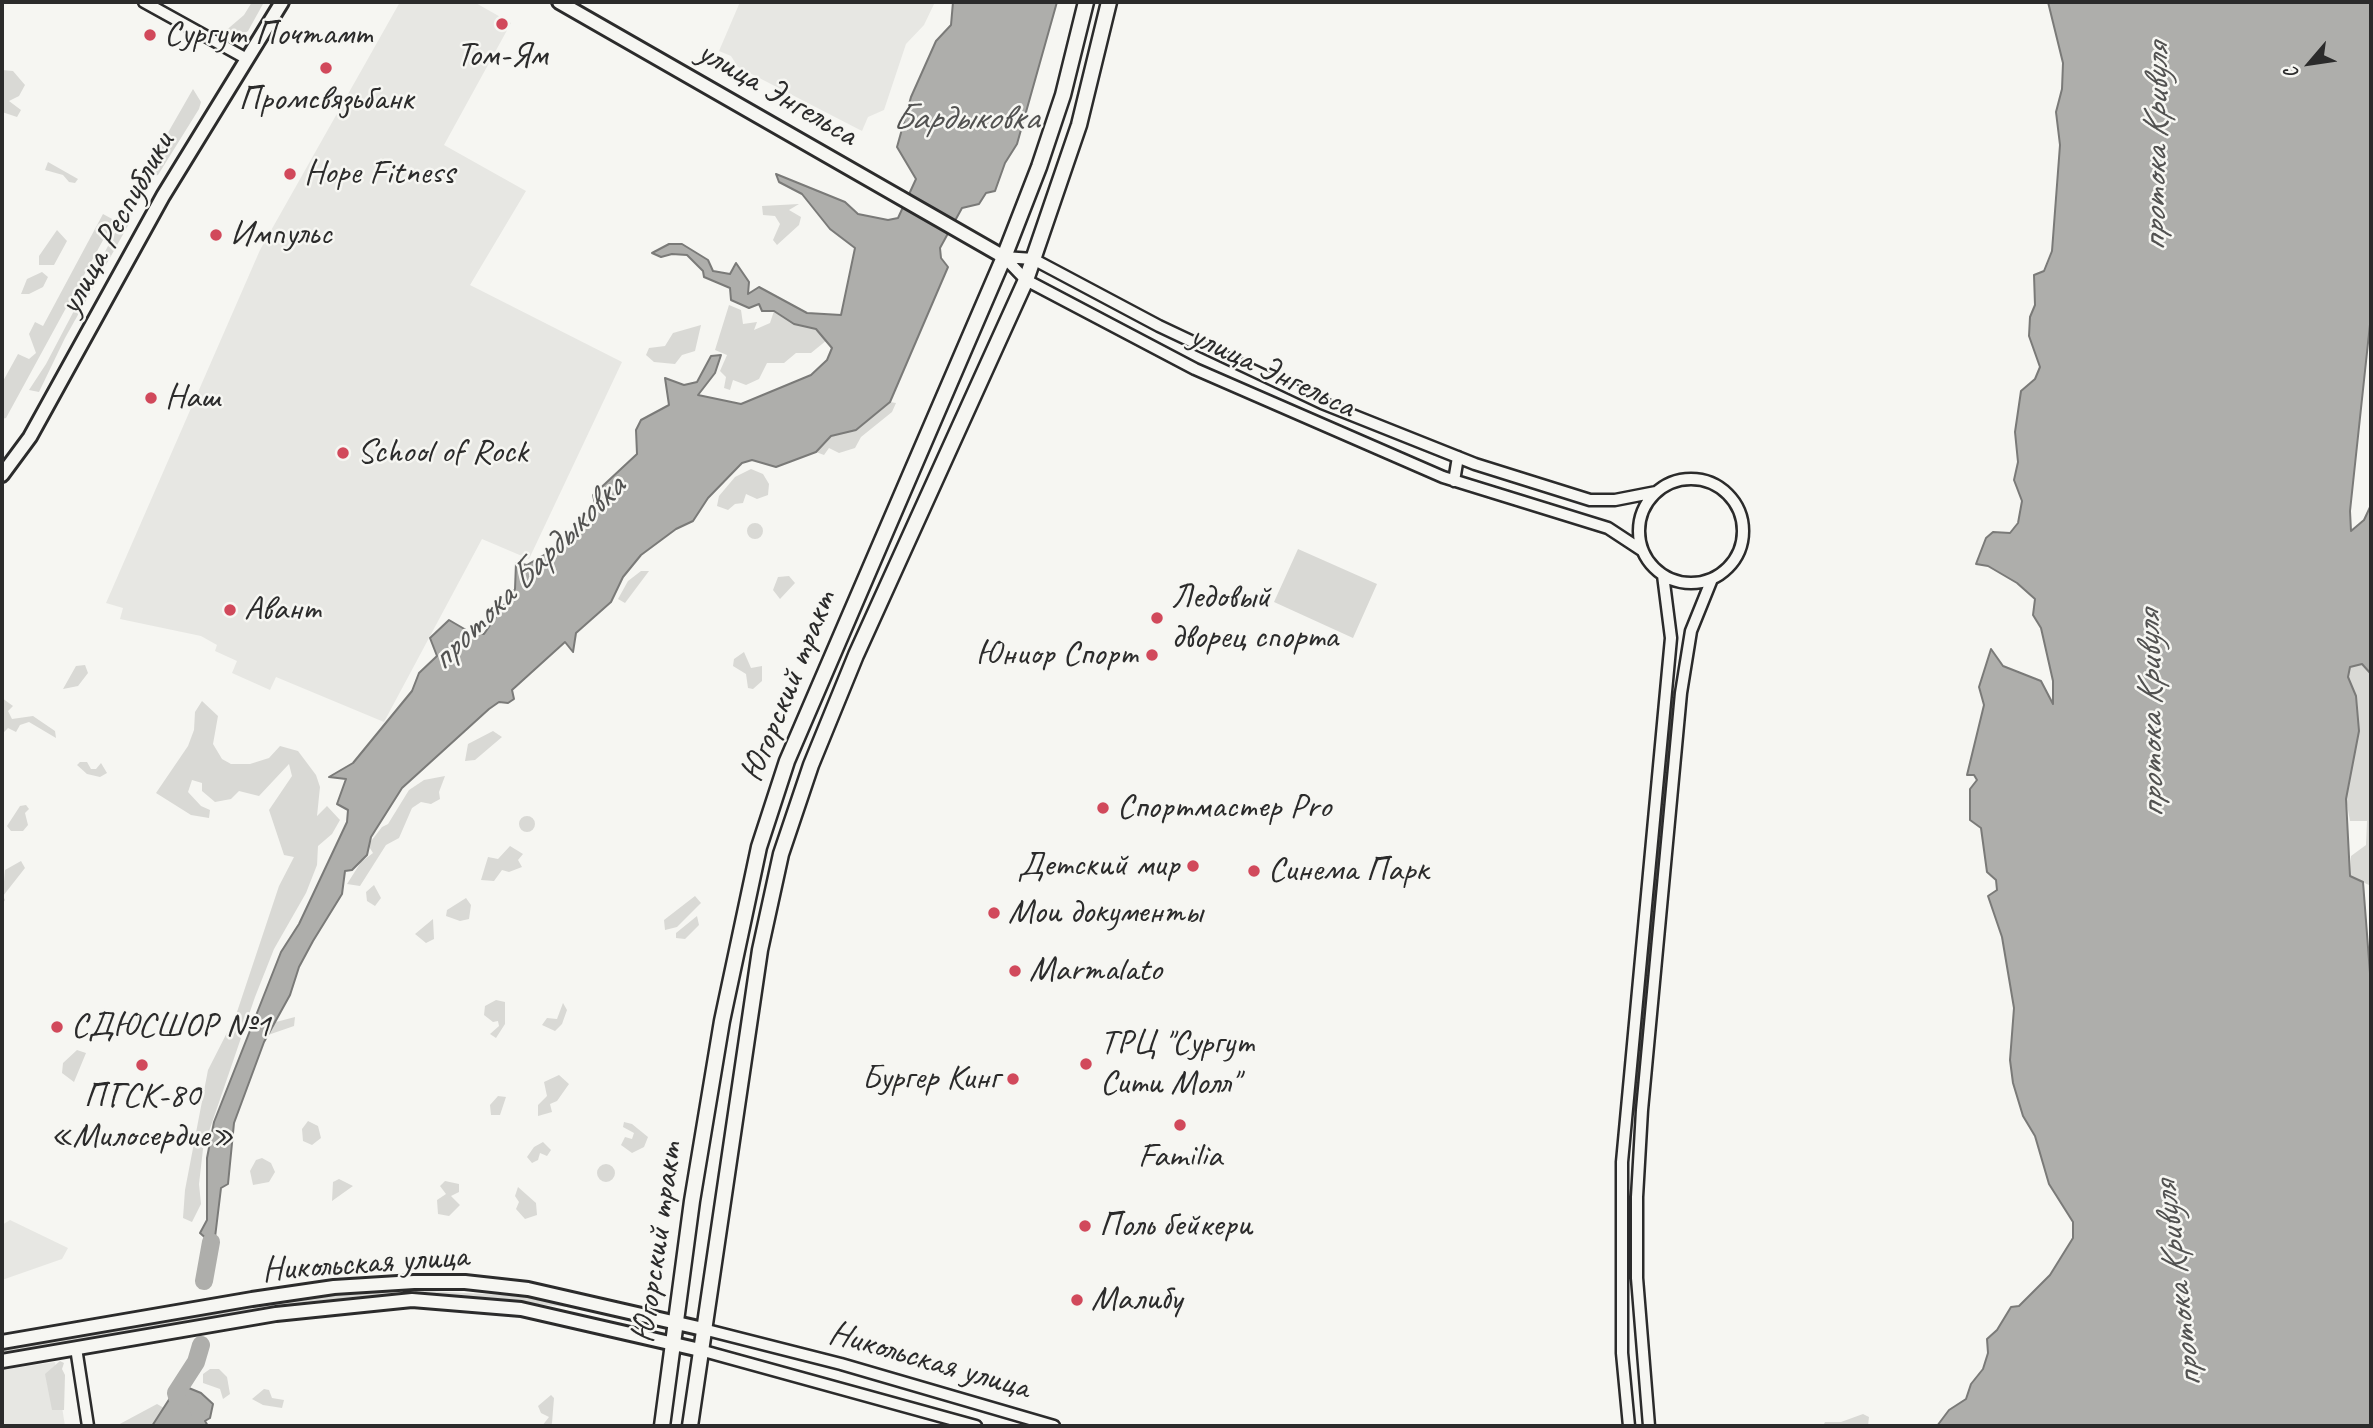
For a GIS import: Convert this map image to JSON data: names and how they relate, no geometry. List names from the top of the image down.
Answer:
{
  "streets": {
    "main road": ["Югорский тракт"],
    "street": ["улица Энгельса", "улица Республики", "Никольская улица"]
  },
  "crossings": [
    ["улица Энгельса", "Югорский тракт"],
    ["Югорский тракт", "Никольская улица"]
  ],
  "water": ["Бардыковка", "протока Кривуля", "протока Бардыковка"],
  "places": [
    "Том-Ям",
    "Сургут Почтамт",
    "Промсвязьбанк",
    "Hope Fitness",
    "Импульс",
    "Наш",
    "School of Rock",
    "Авант",
    "Ледовый дворец спорта",
    "Юниор Спорт",
    "Спортмастер Pro",
    "Детский мир",
    "Синема Парк",
    "Мои документы",
    "Marmalato",
    "СДЮСШОР №1",
    "ТРЦ \"Сургут Сити Молл\"",
    "ПГСК-80 «Милосердие»",
    "Бургер Кинг",
    "Familia",
    "Поль бейкери",
    "Малибу"
  ],
  "north": "bottom left"
}
